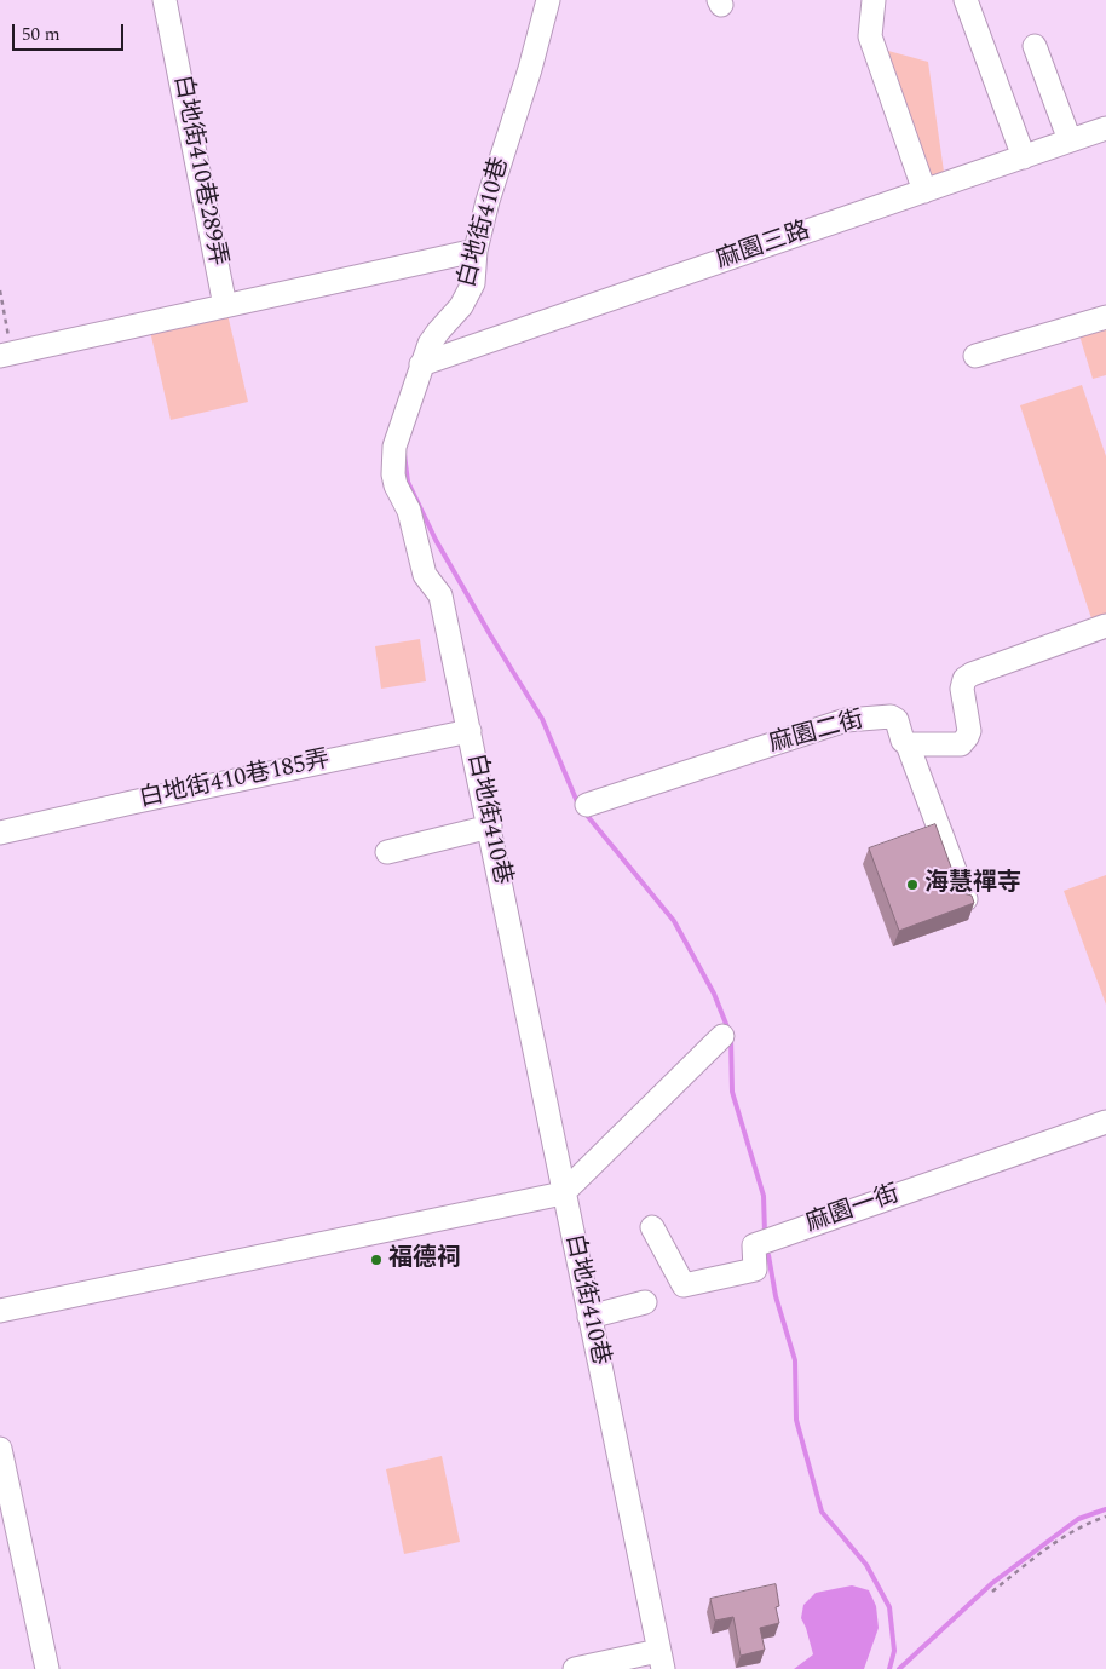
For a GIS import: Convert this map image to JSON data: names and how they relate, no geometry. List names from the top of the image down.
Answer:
{
  "streets": {
    "street": [
      "白地街410巷289弄",
      "白地街410巷",
      "麻園三路",
      "麻園二街",
      "白地街410巷185弄",
      "麻園一街"
    ]
  },
  "crossings": [
    ["白地街410巷", "麻園三路"],
    ["白地街410巷", "白地街410巷185弄"]
  ],
  "places": ["海慧禪寺", "福德祠"],
  "scale_bar": "50 m"
}
